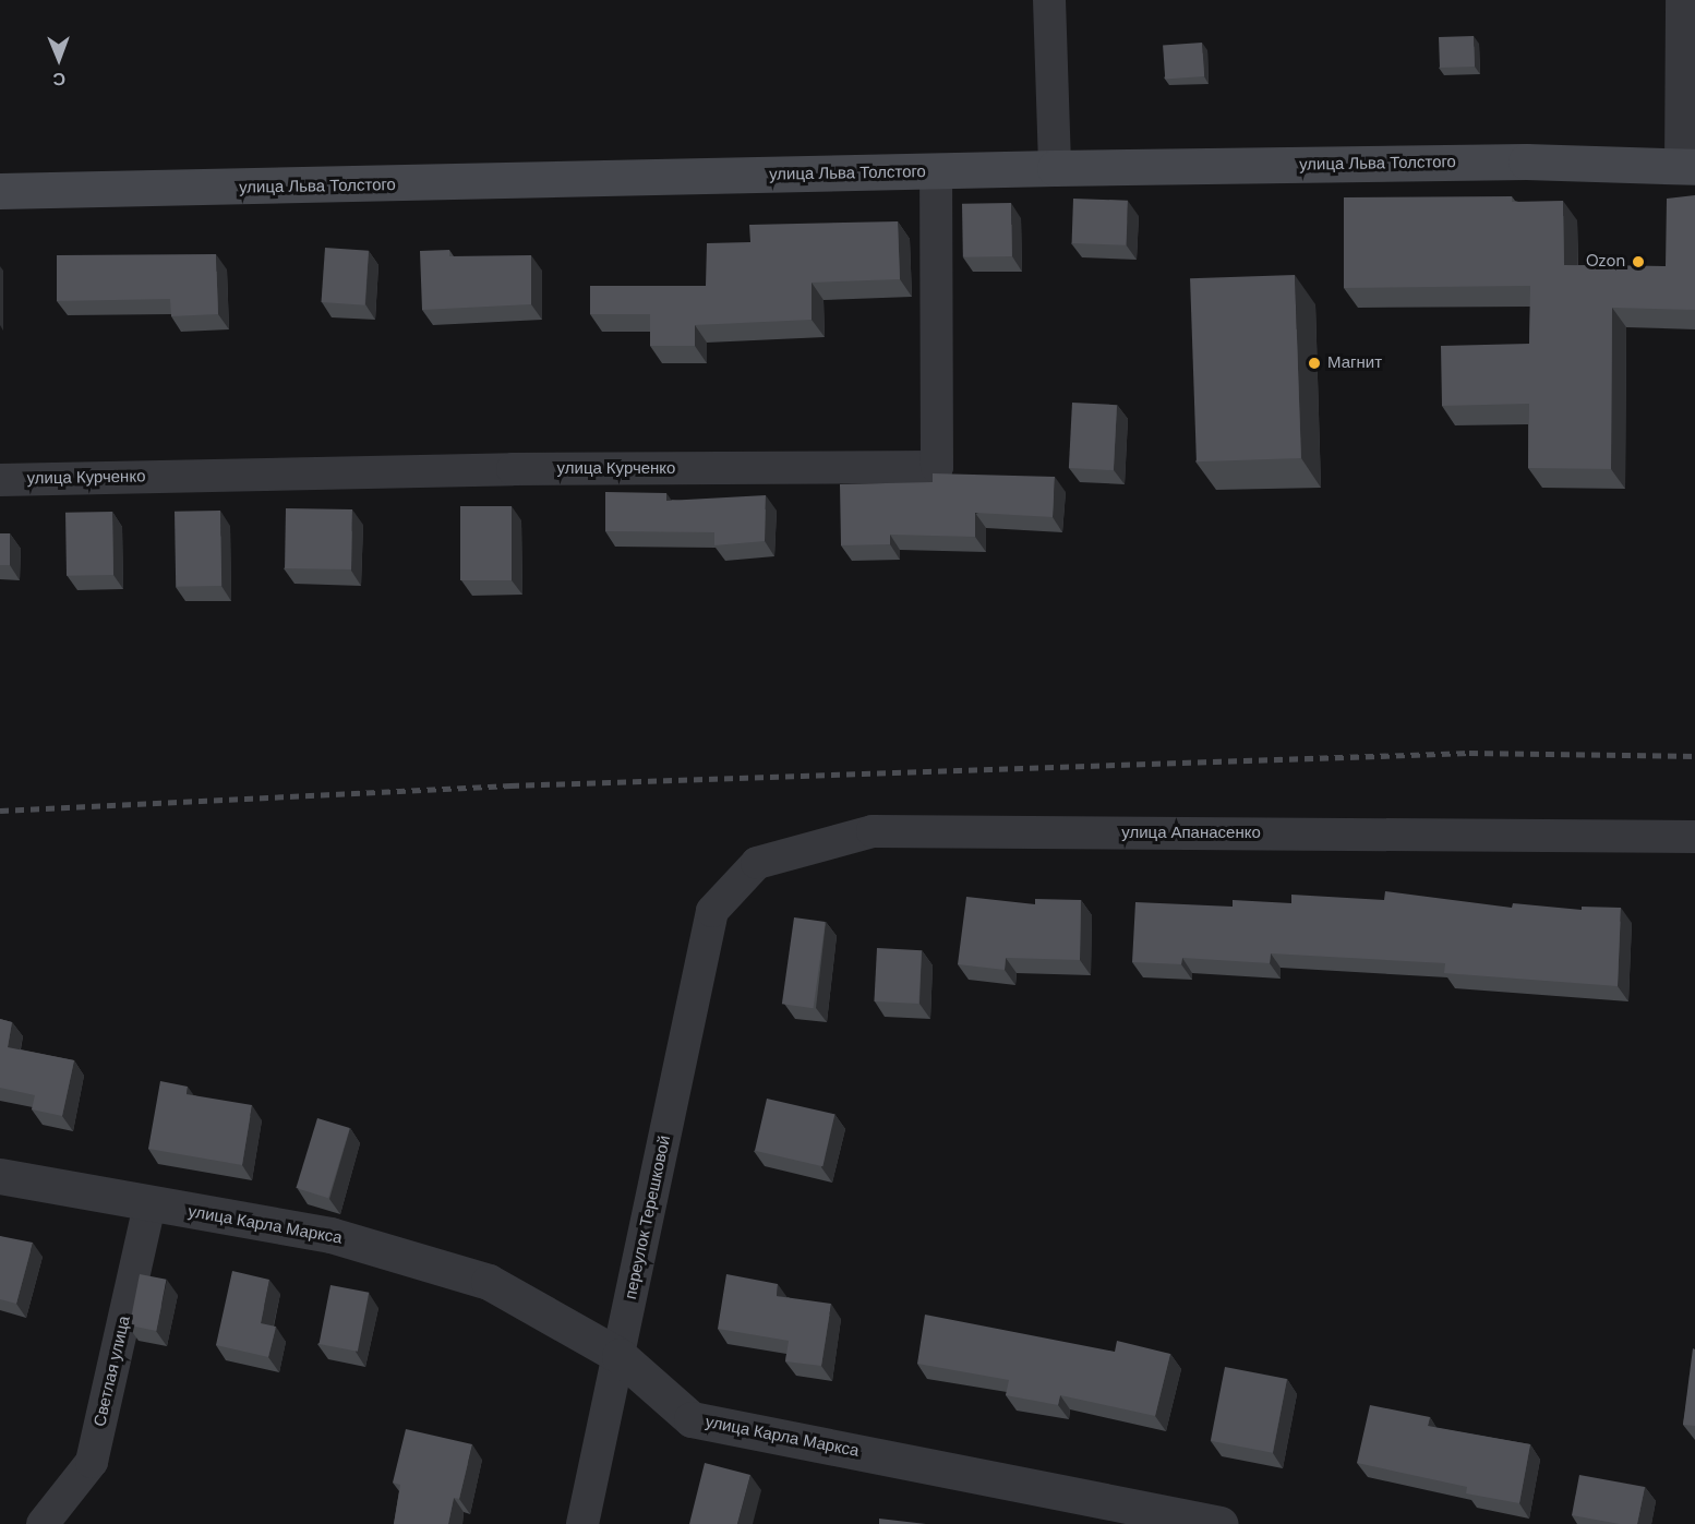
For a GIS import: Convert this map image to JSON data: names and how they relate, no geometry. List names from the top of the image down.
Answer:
{
  "streets": {
    "main road": ["улица Льва Толстого"],
    "street": [
      "улица Курченко",
      "улица Апанасенко",
      "переулок Терешковой",
      "улица Карла Маркса",
      "Светлая улица"
    ]
  },
  "crossings": [
    ["улица Льва Толстого", "улица Курченко"],
    ["улица Апанасенко", "переулок Терешковой"],
    ["переулок Терешковой", "улица Карла Маркса"],
    ["улица Карла Маркса", "Светлая улица"]
  ],
  "places": ["Ozon", "Магнит"],
  "north": "bottom"
}
